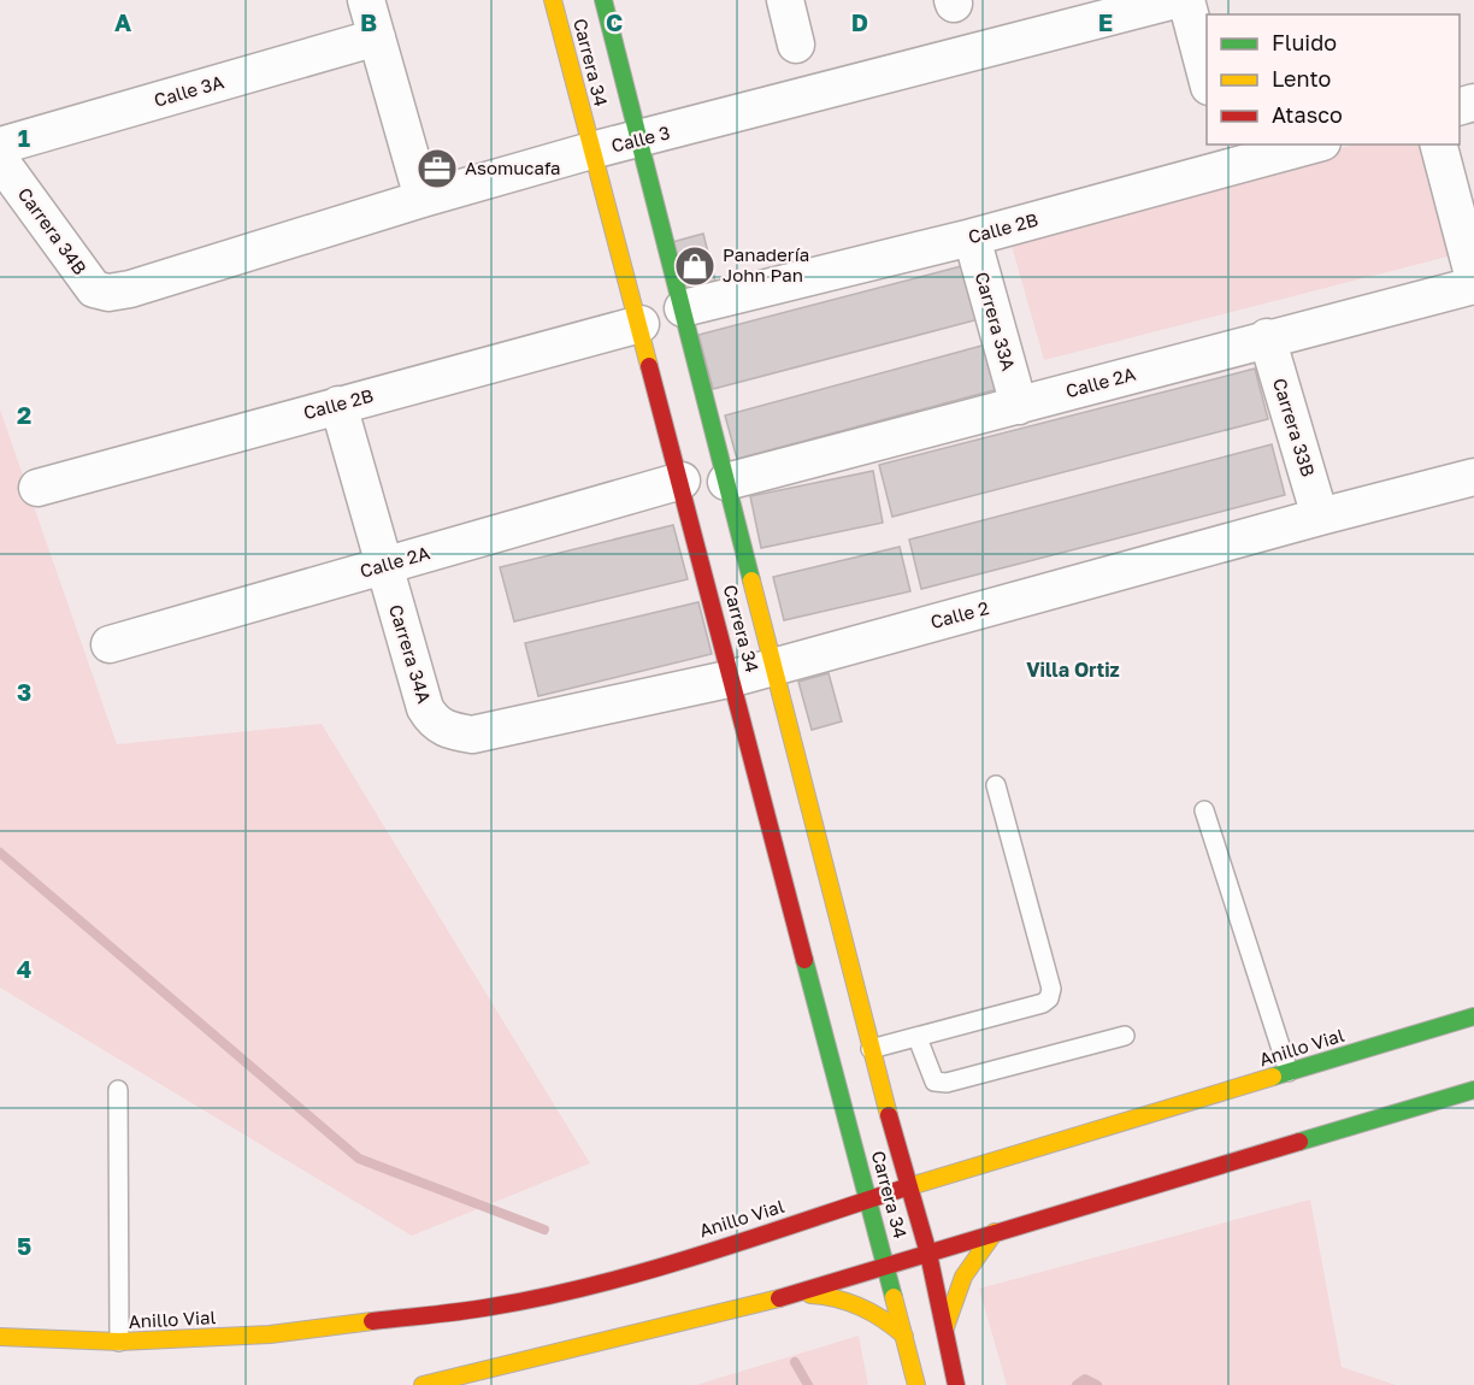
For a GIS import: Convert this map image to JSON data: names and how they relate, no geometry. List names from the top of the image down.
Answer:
{
  "streets": {
    "main road": ["Carrera 34", "Anillo Vial"],
    "street": [
      "Calle 3A",
      "Calle 3",
      "Calle 2B",
      "Carrera 34B",
      "Carrera 33A",
      "Calle 2A",
      "Carrera 33B",
      "Calle 2",
      "Carrera 34A"
    ]
  },
  "crossings": [
    ["Carrera 34", "Calle 3"],
    ["Carrera 34", "Calle 2B"],
    ["Carrera 34", "Calle 2A"],
    ["Carrera 34", "Calle 2"],
    ["Carrera 34", "Anillo Vial"],
    ["Calle 3", "Carrera 34B"],
    ["Calle 2B", "Carrera 33A"],
    ["Calle 2B", "Carrera 34A"],
    ["Carrera 33A", "Calle 2A"],
    ["Calle 2A", "Carrera 33B"],
    ["Calle 2A", "Carrera 34A"],
    ["Carrera 33B", "Calle 2"],
    ["Calle 2", "Carrera 34A"]
  ],
  "districts": ["Villa Ortiz"],
  "places": {
    "office": ["Asomucafa"],
    "shop": ["Panadería John Pan"]
  },
  "legend": ["Fluido", "Lento", "Atasco"],
  "grid": {
    "columns": [
      "A",
      "B",
      "C",
      "D",
      "E"
    ],
    "rows": [
      "1",
      "2",
      "3",
      "4",
      "5"
    ]
  }
}
